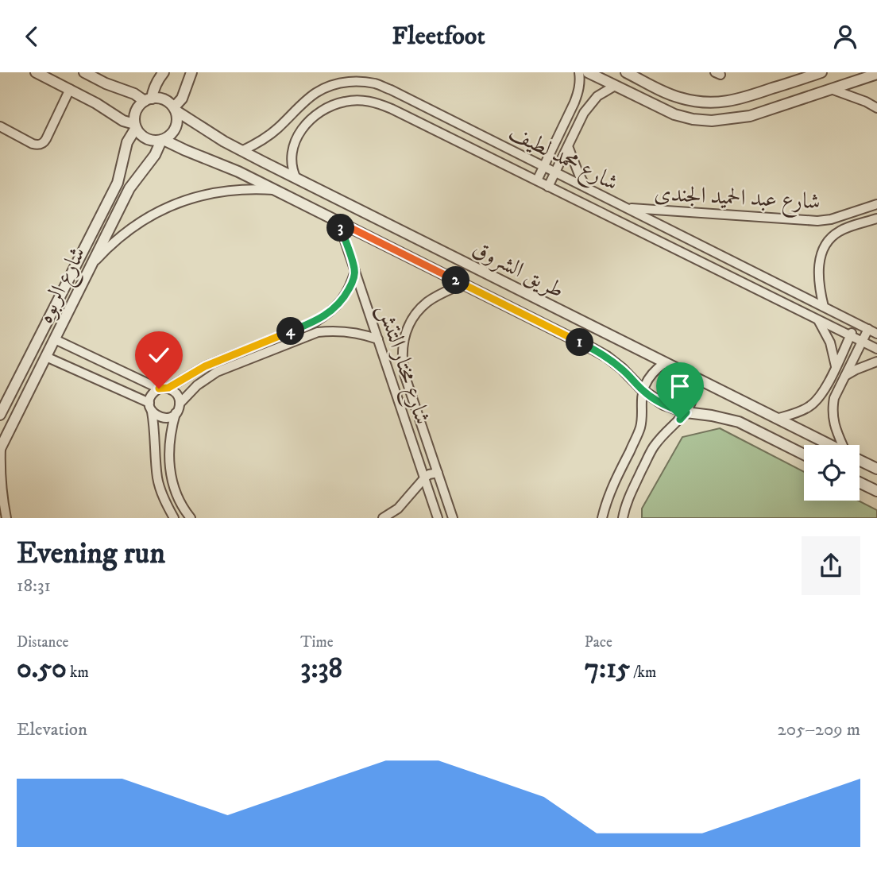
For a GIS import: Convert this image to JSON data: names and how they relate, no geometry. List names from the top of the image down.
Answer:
{
  "streets": {
    "street": [
      "شارع محمد لطيف",
      "شارع عبد الحميد الجندى",
      "طريق الشروق",
      "شارع الربوه",
      "شارع مختار التتش"
    ]
  },
  "crossings": [
    ["شارع محمد لطيف", "شارع عبد الحميد الجندى"],
    ["شارع محمد لطيف", "طريق الشروق"],
    ["طريق الشروق", "شارع الربوه"],
    ["طريق الشروق", "شارع مختار التتش"]
  ],
  "page": {
    "header": "Fleetfoot",
    "pins": [
      "3",
      "2",
      "4",
      "1"
    ],
    "heading": ["Evening run", "18:31"],
    "stats": [
      ["Distance", "0.50 km"],
      ["Time", "3:38"],
      ["Pace", "7:15 /km"]
    ],
    "chart": ["Elevation", "205–209 m"]
  }
}
